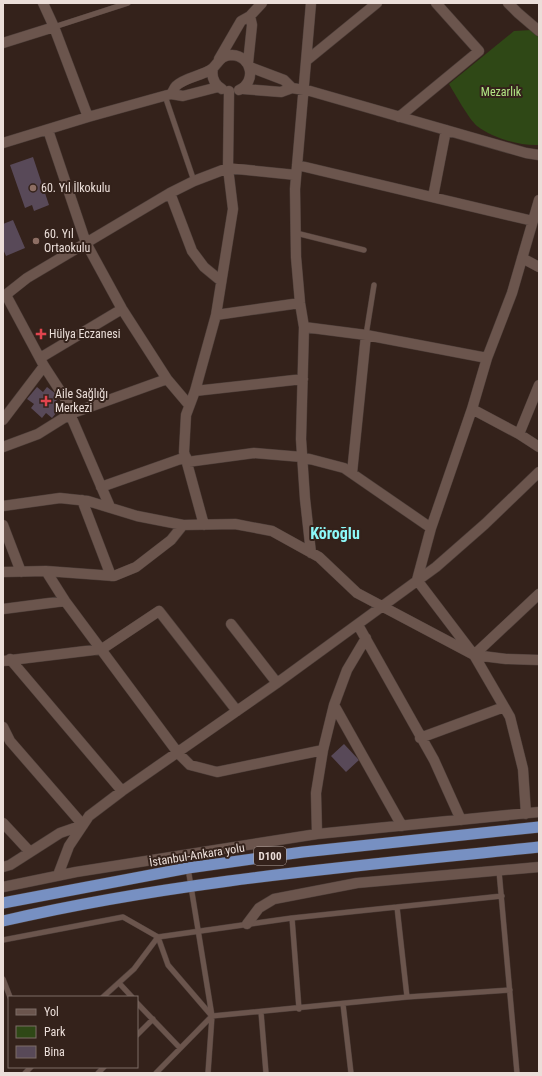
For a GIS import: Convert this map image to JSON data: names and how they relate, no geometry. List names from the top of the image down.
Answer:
{
  "streets": {
    "highway": ["İstanbul-Ankara yolu", "D100"]
  },
  "districts": ["Köroğlu"],
  "parks": ["Mezarlık"],
  "places": {
    "other": ["60. Yıl İlkokulu", "60. Yıl Ortaokulu"],
    "health": ["Hülya Eczanesi", "Aile Sağlığı Merkezi"]
  },
  "legend": ["Yol", "Park", "Bina"]
}
